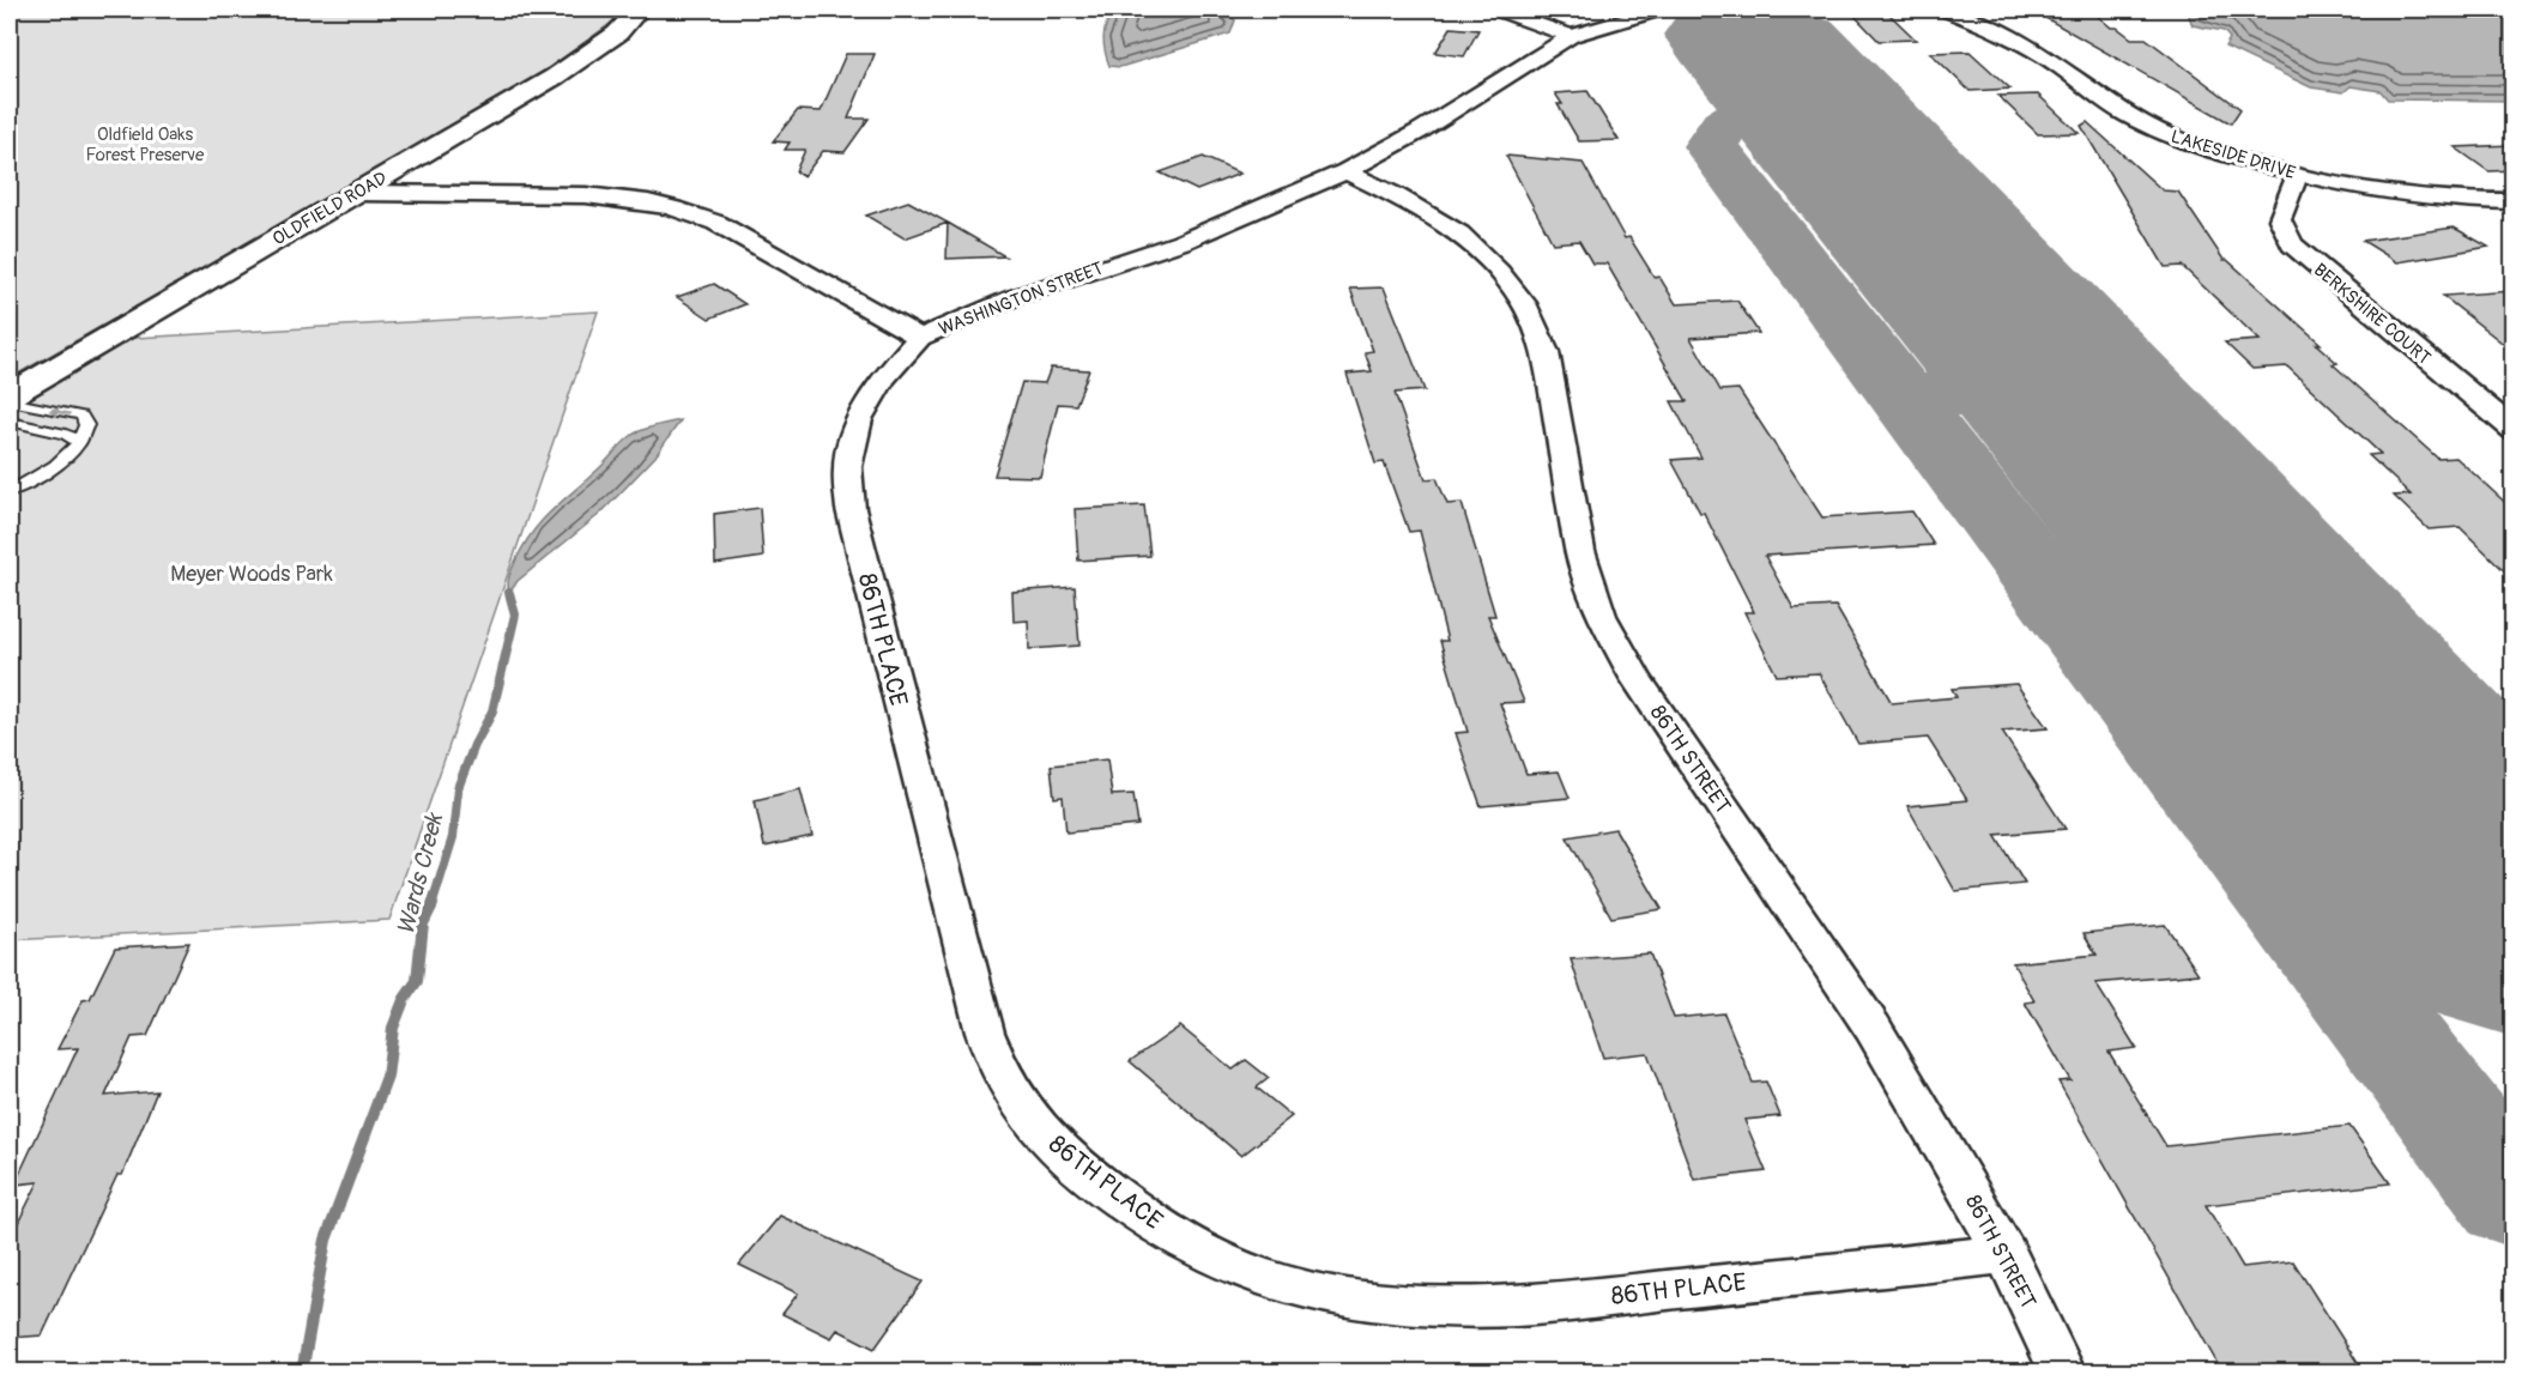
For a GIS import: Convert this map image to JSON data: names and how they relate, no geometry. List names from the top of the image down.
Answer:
{
  "streets": {
    "street": [
      "LAKESIDE DRIVE",
      "OLDFIELD ROAD",
      "WASHINGTON STREET",
      "BERKSHIRE COURT",
      "86TH PLACE",
      "86TH STREET"
    ]
  },
  "crossings": [
    ["LAKESIDE DRIVE", "BERKSHIRE COURT"],
    ["OLDFIELD ROAD", "WASHINGTON STREET"],
    ["WASHINGTON STREET", "86TH PLACE"],
    ["WASHINGTON STREET", "86TH STREET"],
    ["86TH PLACE", "86TH STREET"]
  ],
  "water": ["Wards Creek"],
  "parks": ["Oldfield Oaks Forest Preserve", "Meyer Woods Park"]
}
